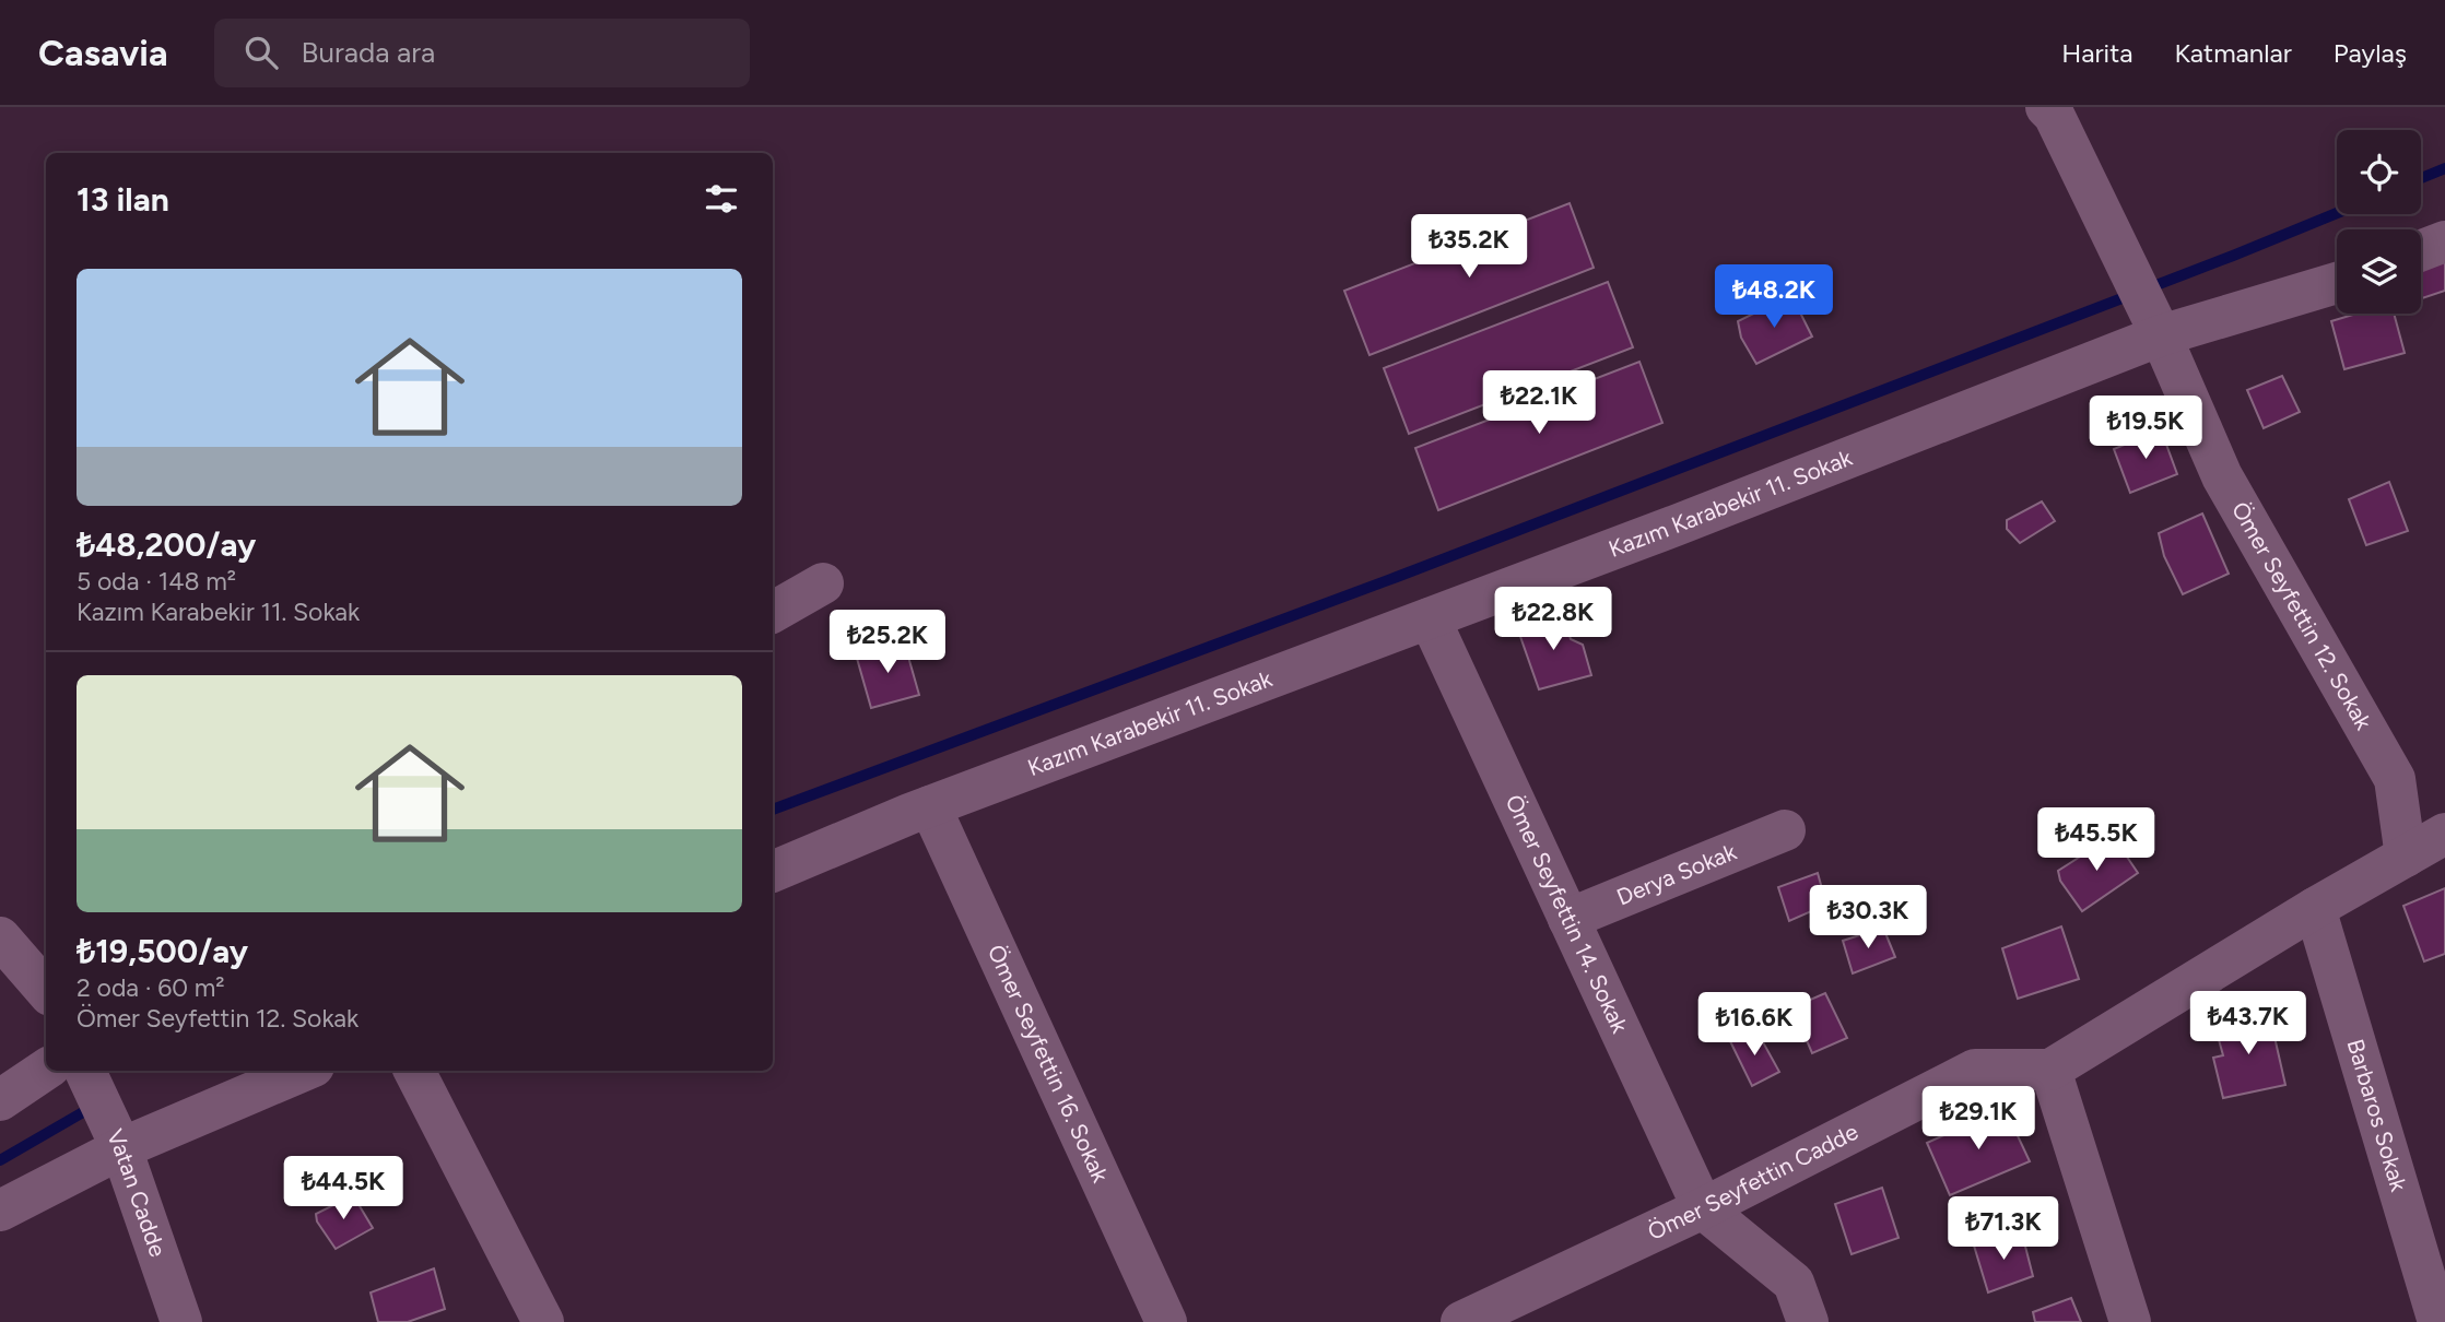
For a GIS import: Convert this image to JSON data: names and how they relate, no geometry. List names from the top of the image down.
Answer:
{
  "streets": {
    "street": [
      "Kazım Karabekir 11. Sokak",
      "Ömer Seyfettin 12. Sokak",
      "Derya Sokak",
      "Ömer Seyfettin 14. Sokak",
      "Ömer Seyfettin 16. Sokak",
      "Barbaros Sokak",
      "Ömer Seyfettin Cadde",
      "Vatan Cadde"
    ]
  },
  "crossings": [
    ["Kazım Karabekir 11. Sokak", "Ömer Seyfettin 12. Sokak"],
    ["Kazım Karabekir 11. Sokak", "Ömer Seyfettin 14. Sokak"],
    ["Kazım Karabekir 11. Sokak", "Ömer Seyfettin 16. Sokak"],
    ["Derya Sokak", "Ömer Seyfettin 14. Sokak"],
    ["Ömer Seyfettin 14. Sokak", "Ömer Seyfettin Cadde"]
  ],
  "page": {
    "header": "Casavia",
    "search": "Burada ara",
    "nav": ["Harita", "Katmanlar", "Paylaş"],
    "heading": "13 ilan",
    "price": [
      "₺35.2K",
      "₺48.2K",
      "₺22.1K",
      "₺19.5K",
      "₺22.8K",
      "₺25.2K",
      "₺45.5K",
      "₺30.3K",
      "₺43.7K",
      "₺16.6K",
      "₺29.1K",
      "₺44.5K",
      "₺71.3K"
    ],
    "list": [
      {
        "name": "₺48,200/ay",
        "note": "5 oda · 148 m² · Kazım Karabekir 11. Sokak"
      },
      {
        "name": "₺19,500/ay",
        "note": "2 oda · 60 m² · Ömer Seyfettin 12. Sokak"
      }
    ]
  }
}
